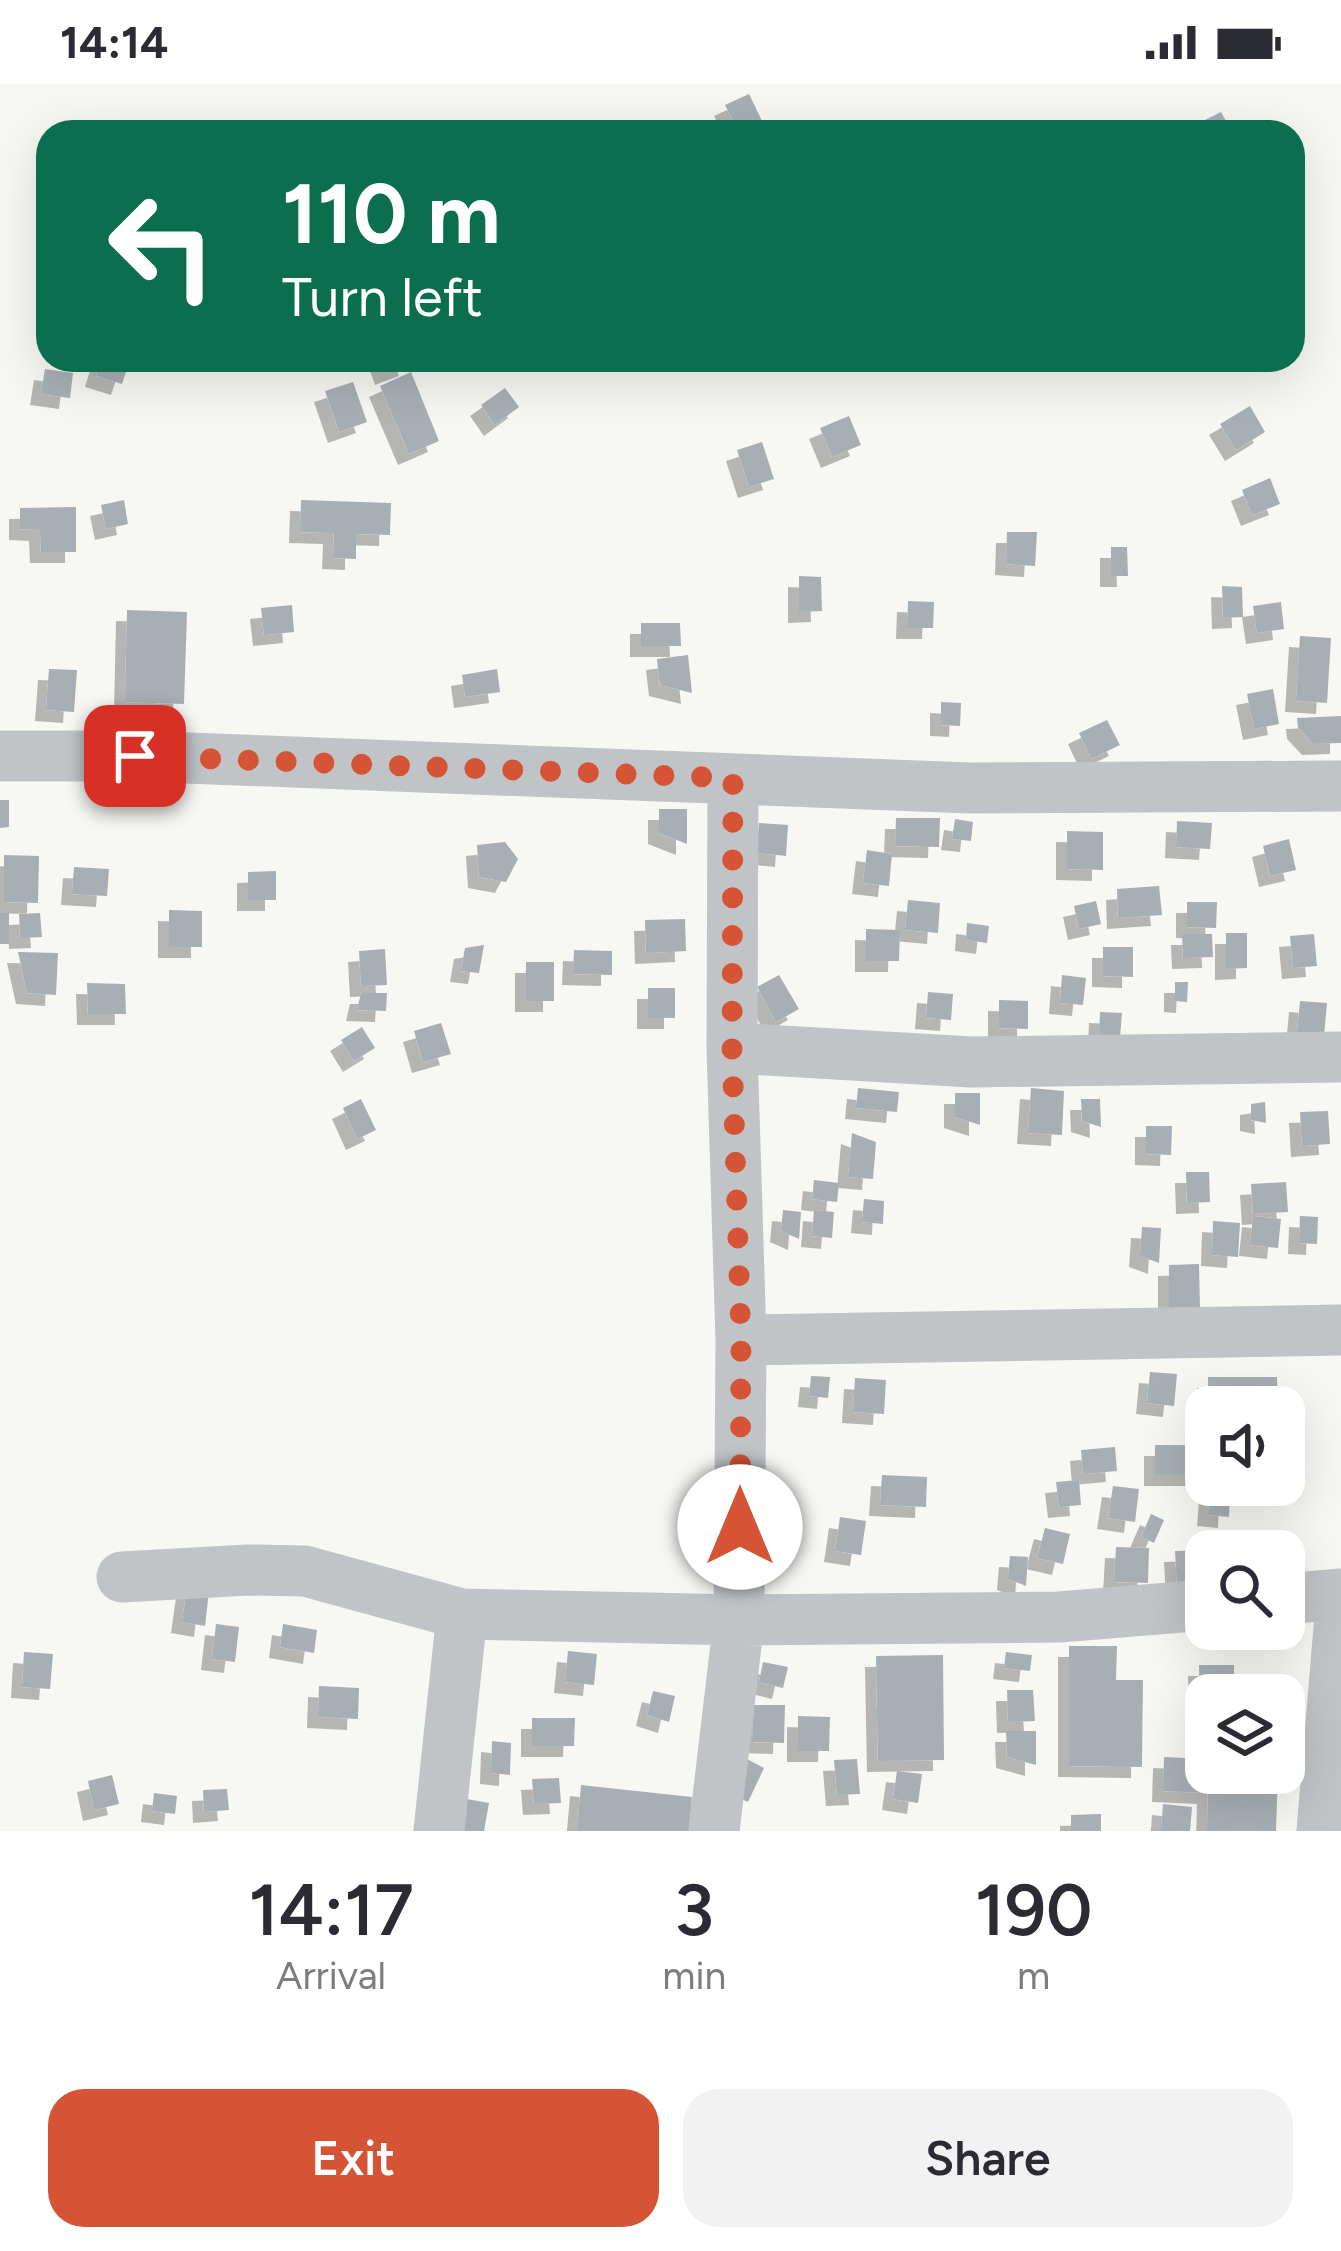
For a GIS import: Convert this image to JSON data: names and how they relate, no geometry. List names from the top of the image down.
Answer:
{
  "page": {
    "status": "14:14",
    "turn": ["110 m", "Turn left"],
    "eta": [
      "14:17",
      "Arrival",
      "3",
      "min",
      "190",
      "m"
    ],
    "buttons": ["Exit", "Share"]
  }
}
